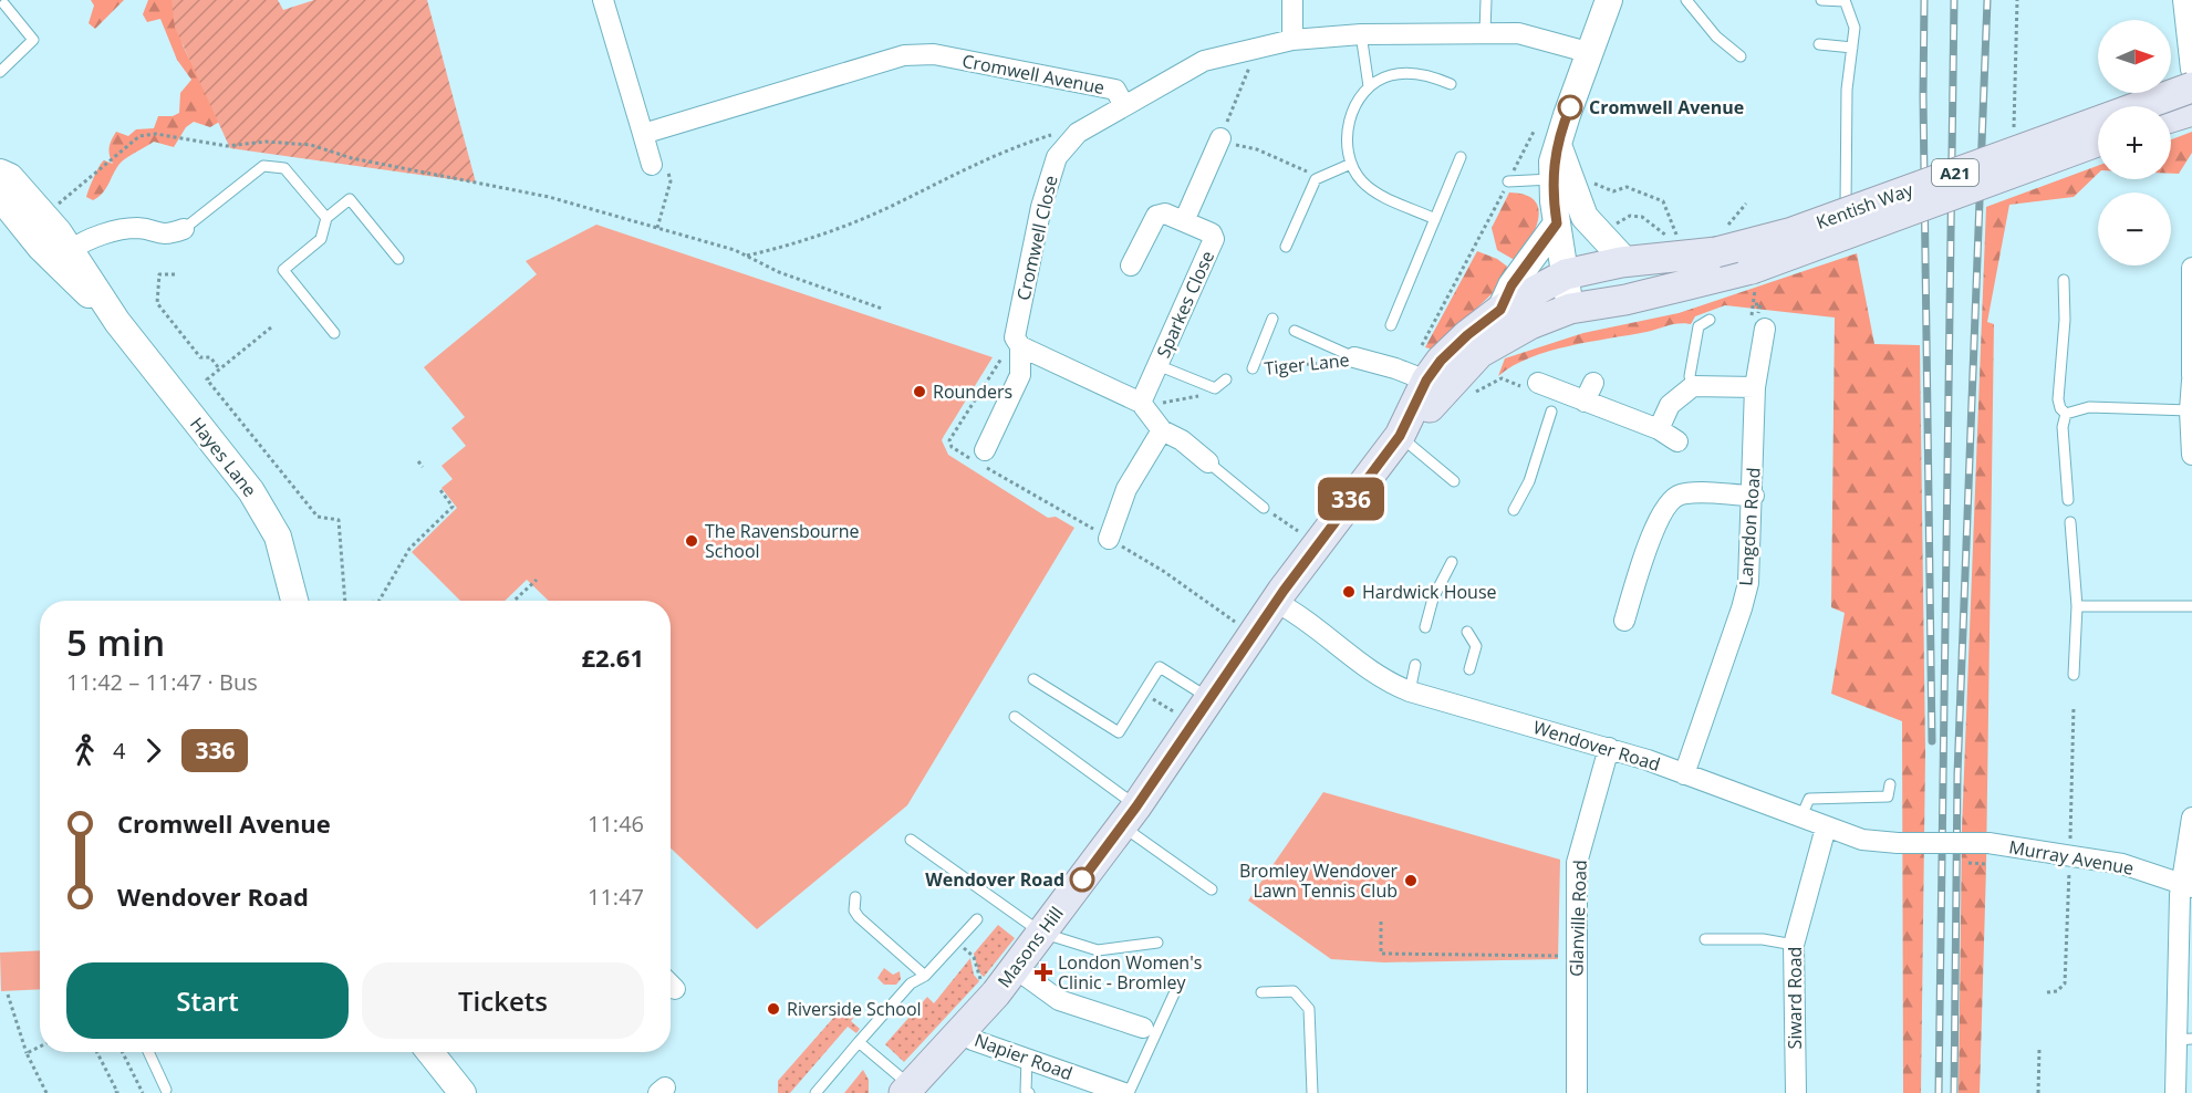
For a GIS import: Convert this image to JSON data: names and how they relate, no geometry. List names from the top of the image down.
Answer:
{
  "streets": {
    "main road": [
      "A21",
      "Kentish Way",
      "Hayes Lane",
      "Masons Hill"
    ],
    "street": [
      "Cromwell Avenue",
      "Cromwell Close",
      "Sparkes Close",
      "Tiger Lane",
      "Langdon Road",
      "Wendover Road",
      "Murray Avenue",
      "Glanville Road",
      "Siward Road",
      "Napier Road"
    ]
  },
  "crossings": [
    ["Cromwell Avenue", "Cromwell Close"],
    ["Kentish Way", "Masons Hill"],
    ["Tiger Lane", "Masons Hill"],
    ["Langdon Road", "Wendover Road"],
    ["Wendover Road", "Murray Avenue"],
    ["Wendover Road", "Glanville Road"],
    ["Wendover Road", "Masons Hill"],
    ["Wendover Road", "Siward Road"],
    ["Masons Hill", "Napier Road"]
  ],
  "places": {
    "other": [
      "Cromwell Avenue",
      "Rounders",
      "The Ravensbourne School",
      "Hardwick House",
      "Wendover Road",
      "Bromley Wendover Lawn Tennis Club",
      "Riverside School"
    ],
    "health": ["London Women's Clinic - Bromley"]
  },
  "lines": ["bus line 336"],
  "north": "right",
  "page": {
    "on_map": "336",
    "map_buttons": ["+", "−"],
    "heading": ["5 min", "11:42 – 11:47 · Bus", "£2.61"],
    "legs": ["4", "336"],
    "list": [
      {
        "name": "Cromwell Avenue",
        "value": "11:46"
      },
      {
        "name": "Wendover Road",
        "value": "11:47"
      }
    ],
    "buttons": ["Start", "Tickets"]
  }
}
